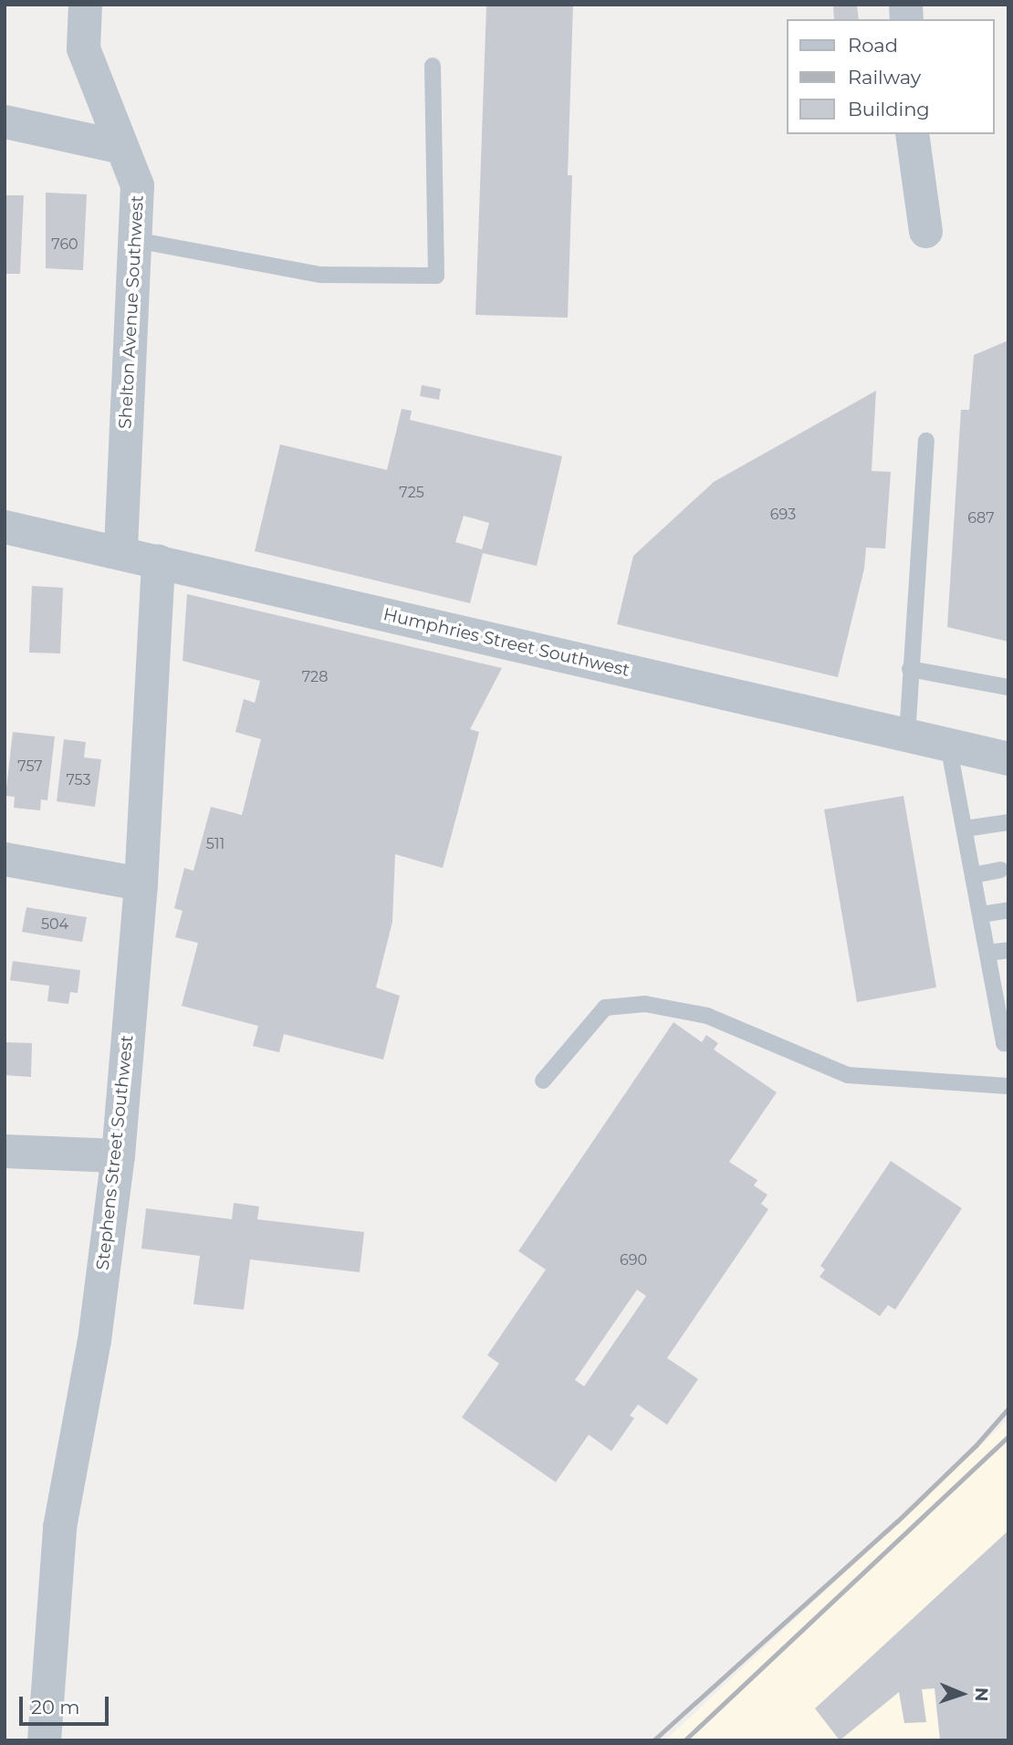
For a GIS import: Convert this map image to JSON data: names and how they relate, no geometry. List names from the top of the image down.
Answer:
{
  "streets": {
    "street": ["Shelton Avenue Southwest", "Humphries Street Southwest", "Stephens Street Southwest"]
  },
  "crossings": [
    ["Shelton Avenue Southwest", "Humphries Street Southwest"],
    ["Humphries Street Southwest", "Stephens Street Southwest"]
  ],
  "house_numbers": [
    "760",
    "725",
    "693",
    "687",
    "728",
    "757",
    "753",
    "511",
    "504",
    "690"
  ],
  "legend": ["Road", "Railway", "Building"],
  "scale_bar": "20 m",
  "north": "right"
}
